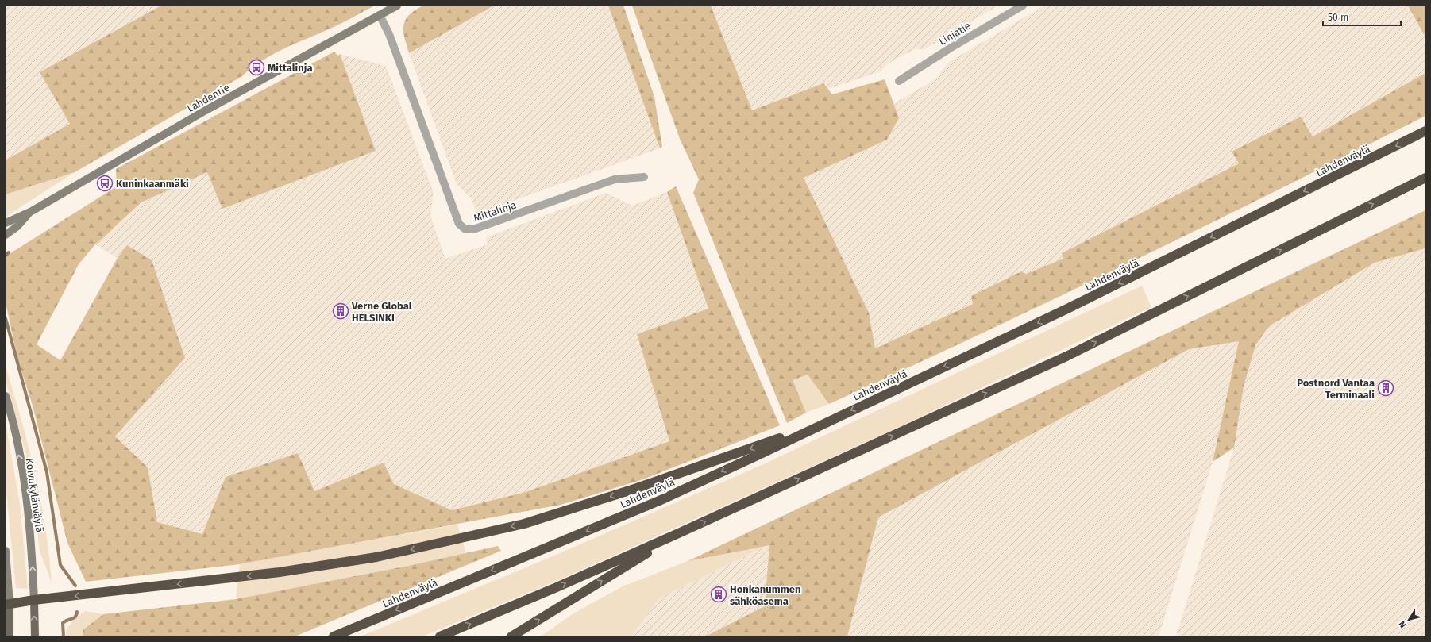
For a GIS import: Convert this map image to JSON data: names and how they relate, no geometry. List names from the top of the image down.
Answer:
{
  "streets": {
    "highway": ["Lahdenväylä"],
    "main road": ["Lahdentie", "Koivukylänväylä"],
    "street": ["Linjatie", "Mittalinja"]
  },
  "crossings": [
    ["Lahdentie", "Mittalinja"]
  ],
  "places": {
    "bus stop": ["Mittalinja", "Kuninkaanmäki"],
    "building": ["Verne Global HELSINKI", "Postnord Vantaa Terminaali", "Honkanummen sähköasema"]
  },
  "scale_bar": "50 m",
  "north": "bottom left"
}
